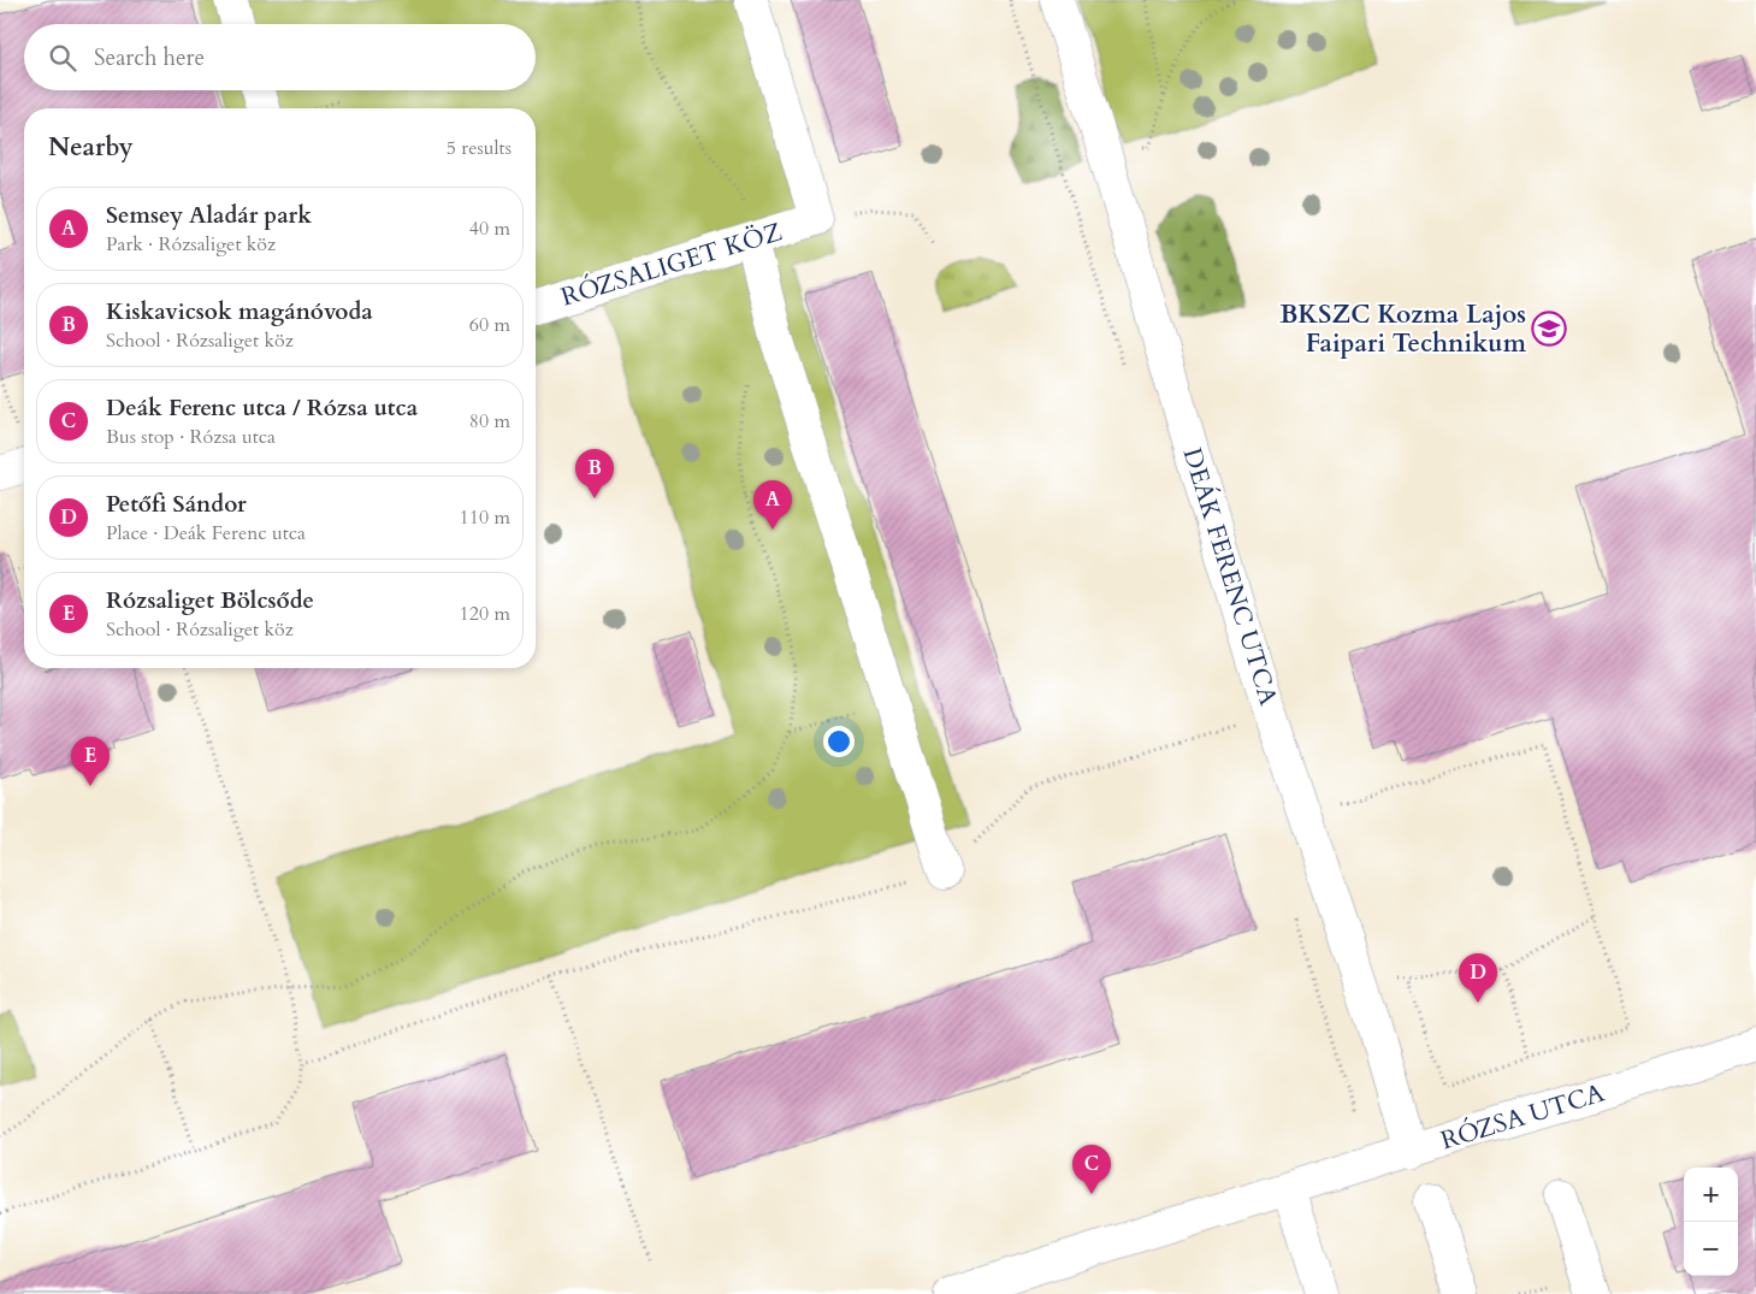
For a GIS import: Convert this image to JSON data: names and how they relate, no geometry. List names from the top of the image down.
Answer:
{
  "streets": {
    "street": ["RÓZSALIGET KÖZ", "DEÁK FERENC UTCA", "RÓZSA UTCA"]
  },
  "crossings": [
    ["DEÁK FERENC UTCA", "RÓZSA UTCA"]
  ],
  "places": {
    "school or university": ["BKSZC Kozma Lajos Faipari Technikum"]
  },
  "page": {
    "search": "Search here",
    "heading": ["Nearby", "5 results"],
    "list": [
      {
        "mark": "A",
        "name": "Semsey Aladár park",
        "note": "Park · Rózsaliget köz",
        "value": "40 m"
      },
      {
        "mark": "B",
        "name": "Kiskavicsok magánóvoda",
        "note": "School · Rózsaliget köz",
        "value": "60 m"
      },
      {
        "mark": "C",
        "name": "Deák Ferenc utca / Rózsa utca",
        "note": "Bus stop · Rózsa utca",
        "value": "80 m"
      },
      {
        "mark": "D",
        "name": "Petőfi Sándor",
        "note": "Place · Deák Ferenc utca",
        "value": "110 m"
      },
      {
        "mark": "E",
        "name": "Rózsaliget Bölcsőde",
        "note": "School · Rózsaliget köz",
        "value": "120 m"
      }
    ],
    "pins": [
      "B",
      "A",
      "E",
      "D",
      "C"
    ],
    "map_buttons": ["+", "−"]
  }
}
